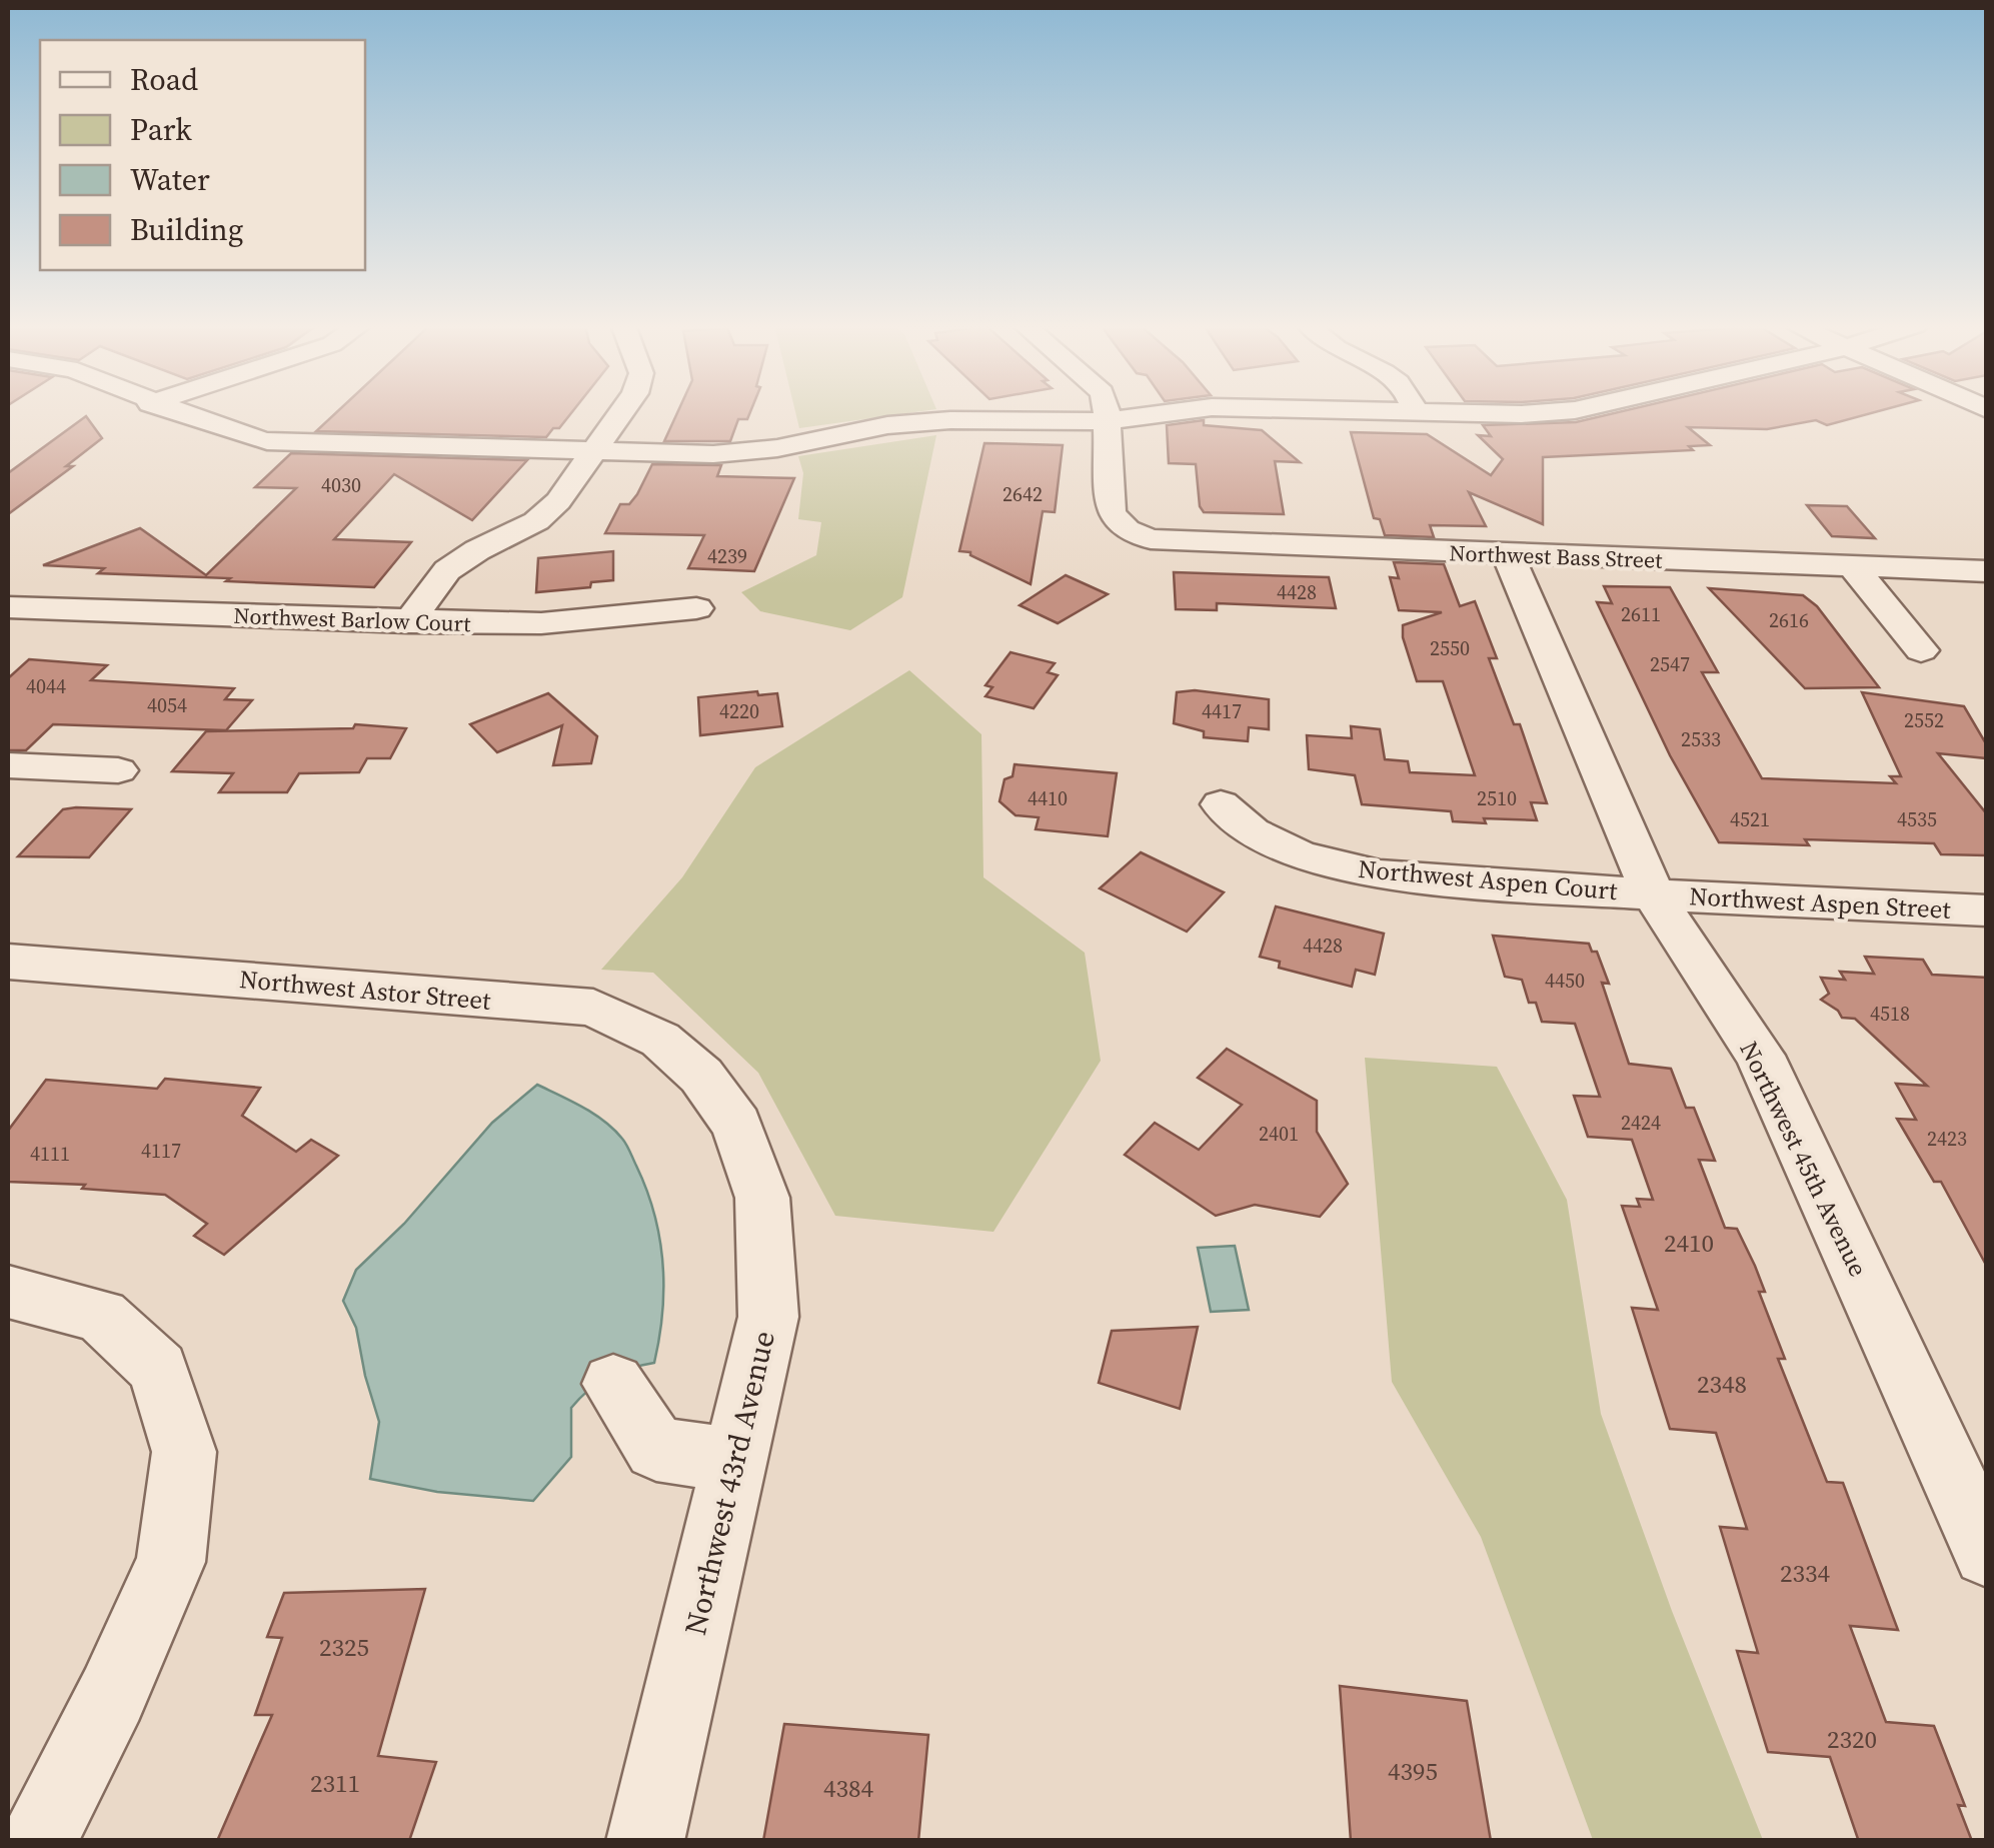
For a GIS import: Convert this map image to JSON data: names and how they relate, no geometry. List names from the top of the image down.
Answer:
{
  "streets": {
    "street": [
      "Northwest Bass Street",
      "Northwest Barlow Court",
      "Northwest Aspen Court",
      "Northwest Aspen Street",
      "Northwest Astor Street",
      "Northwest 45th Avenue",
      "Northwest 43rd Avenue"
    ]
  },
  "crossings": [
    ["Northwest Bass Street", "Northwest 45th Avenue"],
    ["Northwest Aspen Court", "Northwest Aspen Street"],
    ["Northwest Aspen Court", "Northwest 45th Avenue"],
    ["Northwest Aspen Street", "Northwest 45th Avenue"],
    ["Northwest Astor Street", "Northwest 43rd Avenue"]
  ],
  "house_numbers": [
    "4030",
    "2642",
    "4239",
    "4428",
    "2611",
    "2616",
    "2550",
    "2547",
    "4044",
    "4054",
    "4220",
    "4417",
    "2552",
    "2533",
    "4410",
    "2510",
    "4521",
    "4535",
    "4428",
    "4450",
    "4518",
    "2424",
    "2401",
    "2423",
    "4117",
    "4111",
    "2410",
    "2348",
    "2334",
    "2325",
    "2320",
    "4395",
    "2311",
    "4384"
  ],
  "legend": [
    "Road",
    "Park",
    "Water",
    "Building"
  ]
}
